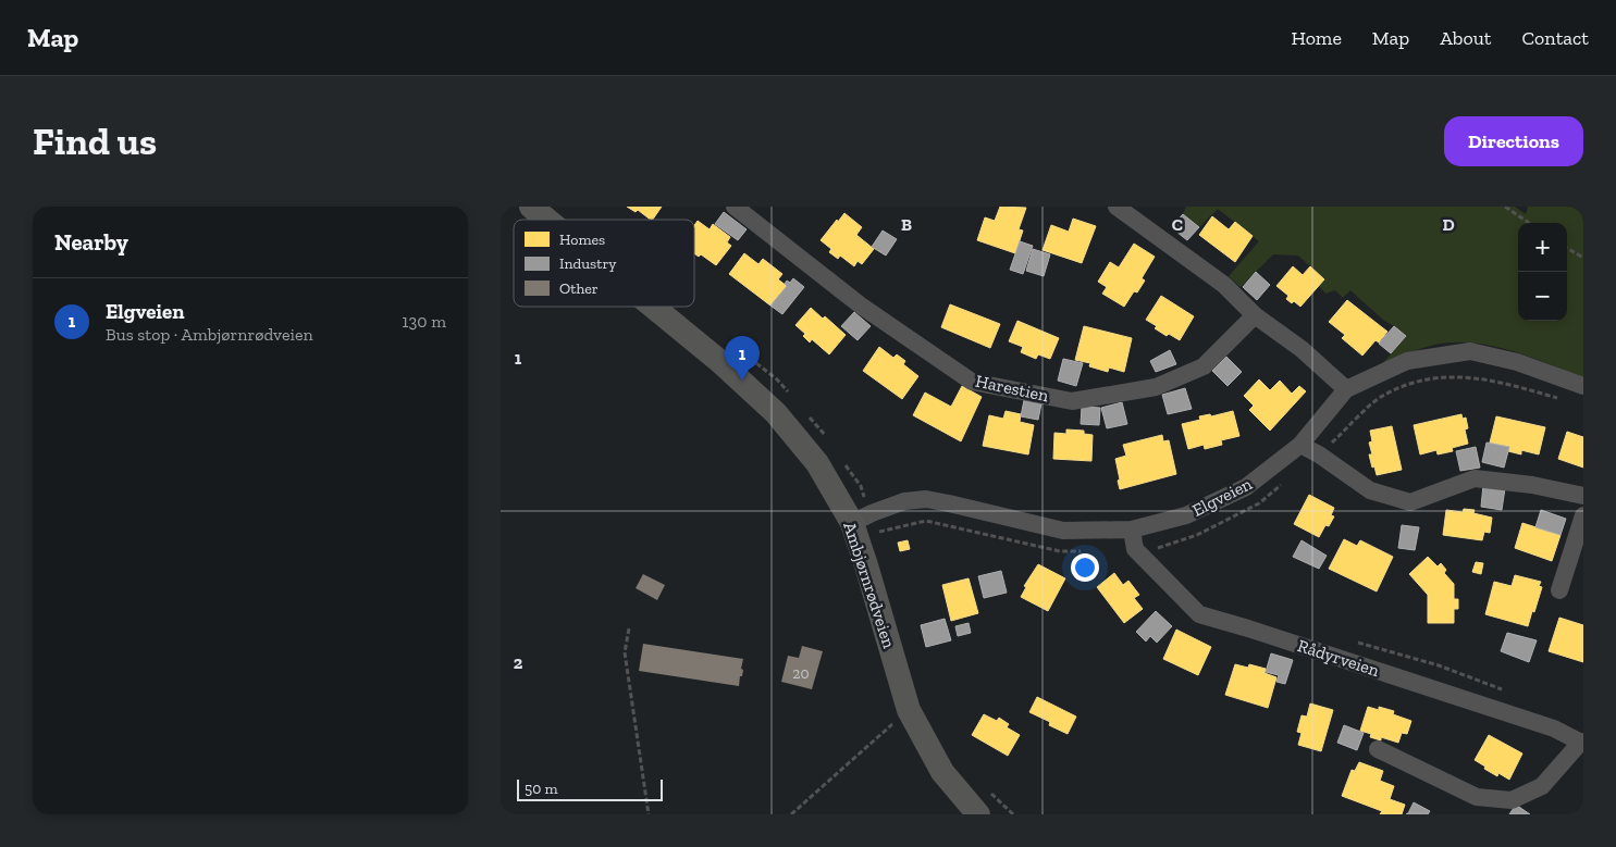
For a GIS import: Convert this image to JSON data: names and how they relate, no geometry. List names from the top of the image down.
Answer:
{
  "streets": {
    "street": [
      "Harestien",
      "Elgveien",
      "Ambjørnrødveien",
      "Rådyrveien"
    ]
  },
  "crossings": [
    ["Elgveien", "Ambjørnrødveien"],
    ["Elgveien", "Rådyrveien"]
  ],
  "house_numbers": ["20"],
  "legend": ["Homes", "Industry", "Other"],
  "scale_bar": "50 m",
  "page": {
    "header": "Map",
    "nav": [
      "Home",
      "Map",
      "About",
      "Contact"
    ],
    "buttons": "Directions",
    "title": "Find us",
    "heading": "Nearby",
    "map_buttons": ["+", "−"],
    "list": [
      {
        "mark": "1",
        "name": "Elgveien",
        "note": "Bus stop · Ambjørnrødveien",
        "value": "130 m"
      }
    ],
    "pins": "1",
    "scale": "50 m"
  },
  "grid": {
    "columns": ["B", "C", "D"],
    "rows": ["1", "2"]
  }
}
